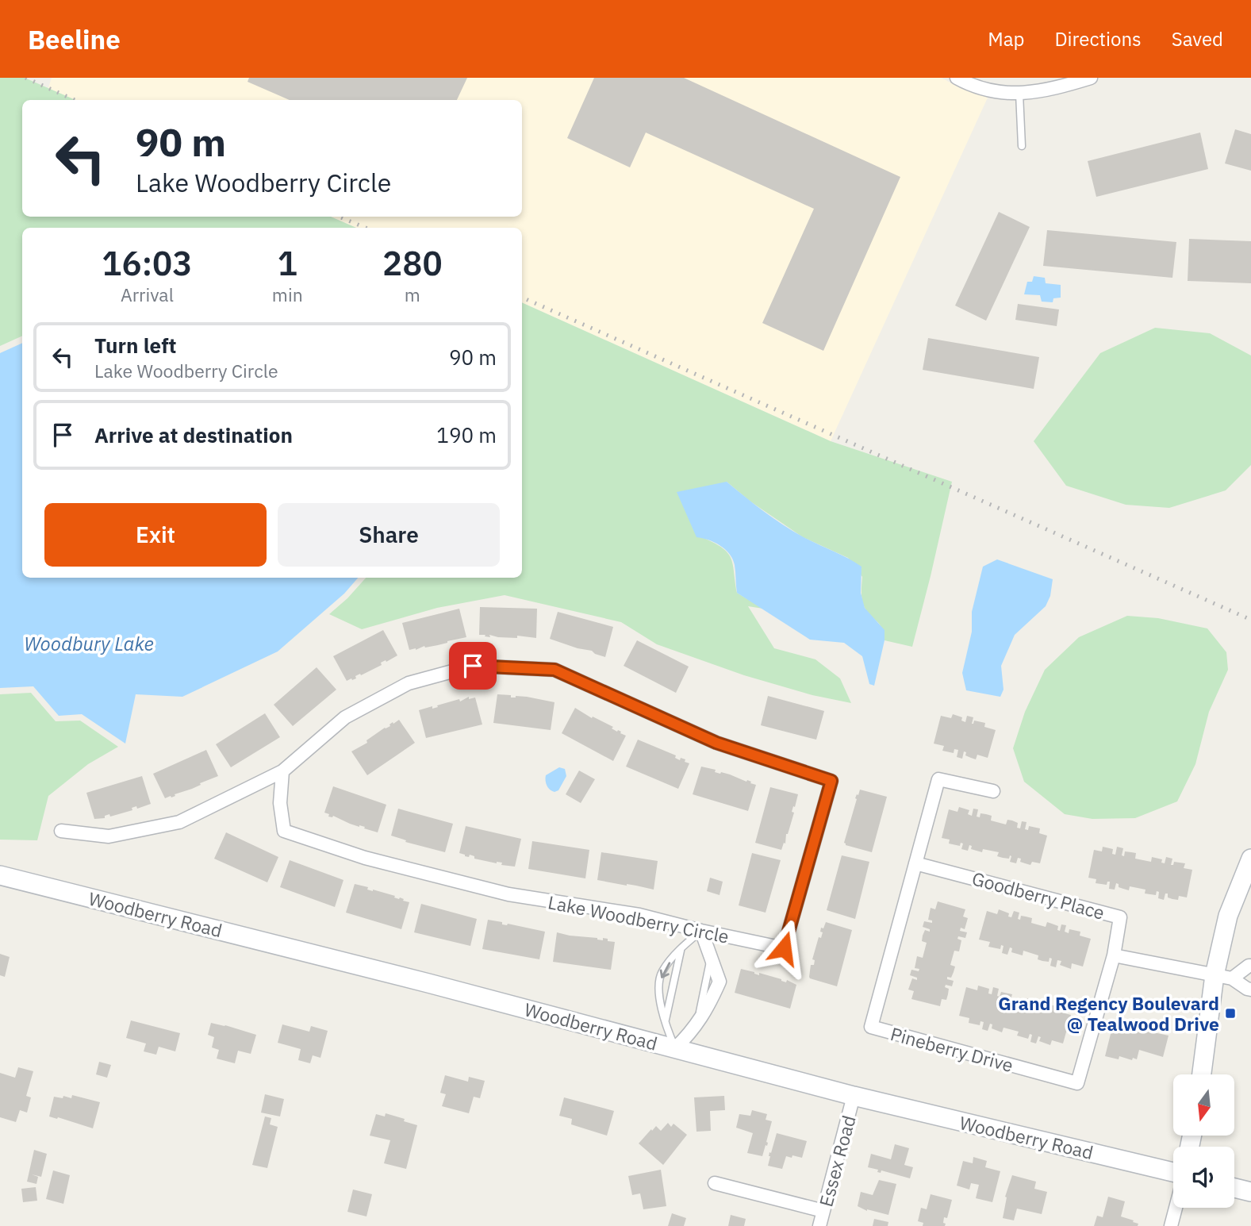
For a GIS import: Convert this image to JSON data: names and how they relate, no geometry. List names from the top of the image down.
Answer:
{
  "streets": {
    "street": [
      "Goodberry Place",
      "Woodberry Road",
      "Lake Woodberry Circle",
      "Pineberry Drive",
      "Essex Road"
    ]
  },
  "crossings": [
    ["Goodberry Place", "Pineberry Drive"],
    ["Woodberry Road", "Essex Road"]
  ],
  "water": ["Woodbury Lake"],
  "places": {
    "transit": ["Grand Regency Boulevard @ Tealwood Drive"]
  },
  "north": "bottom",
  "page": {
    "header": "Beeline",
    "nav": ["Map", "Directions", "Saved"],
    "turn": ["90 m", "Lake Woodberry Circle"],
    "eta": [
      "16:03",
      "Arrival",
      "1",
      "min",
      "280",
      "m"
    ],
    "list": [
      {
        "name": "Turn left",
        "note": "Lake Woodberry Circle",
        "value": "90 m"
      },
      {
        "name": "Arrive at destination",
        "value": "190 m"
      }
    ],
    "buttons": ["Exit", "Share"]
  }
}
